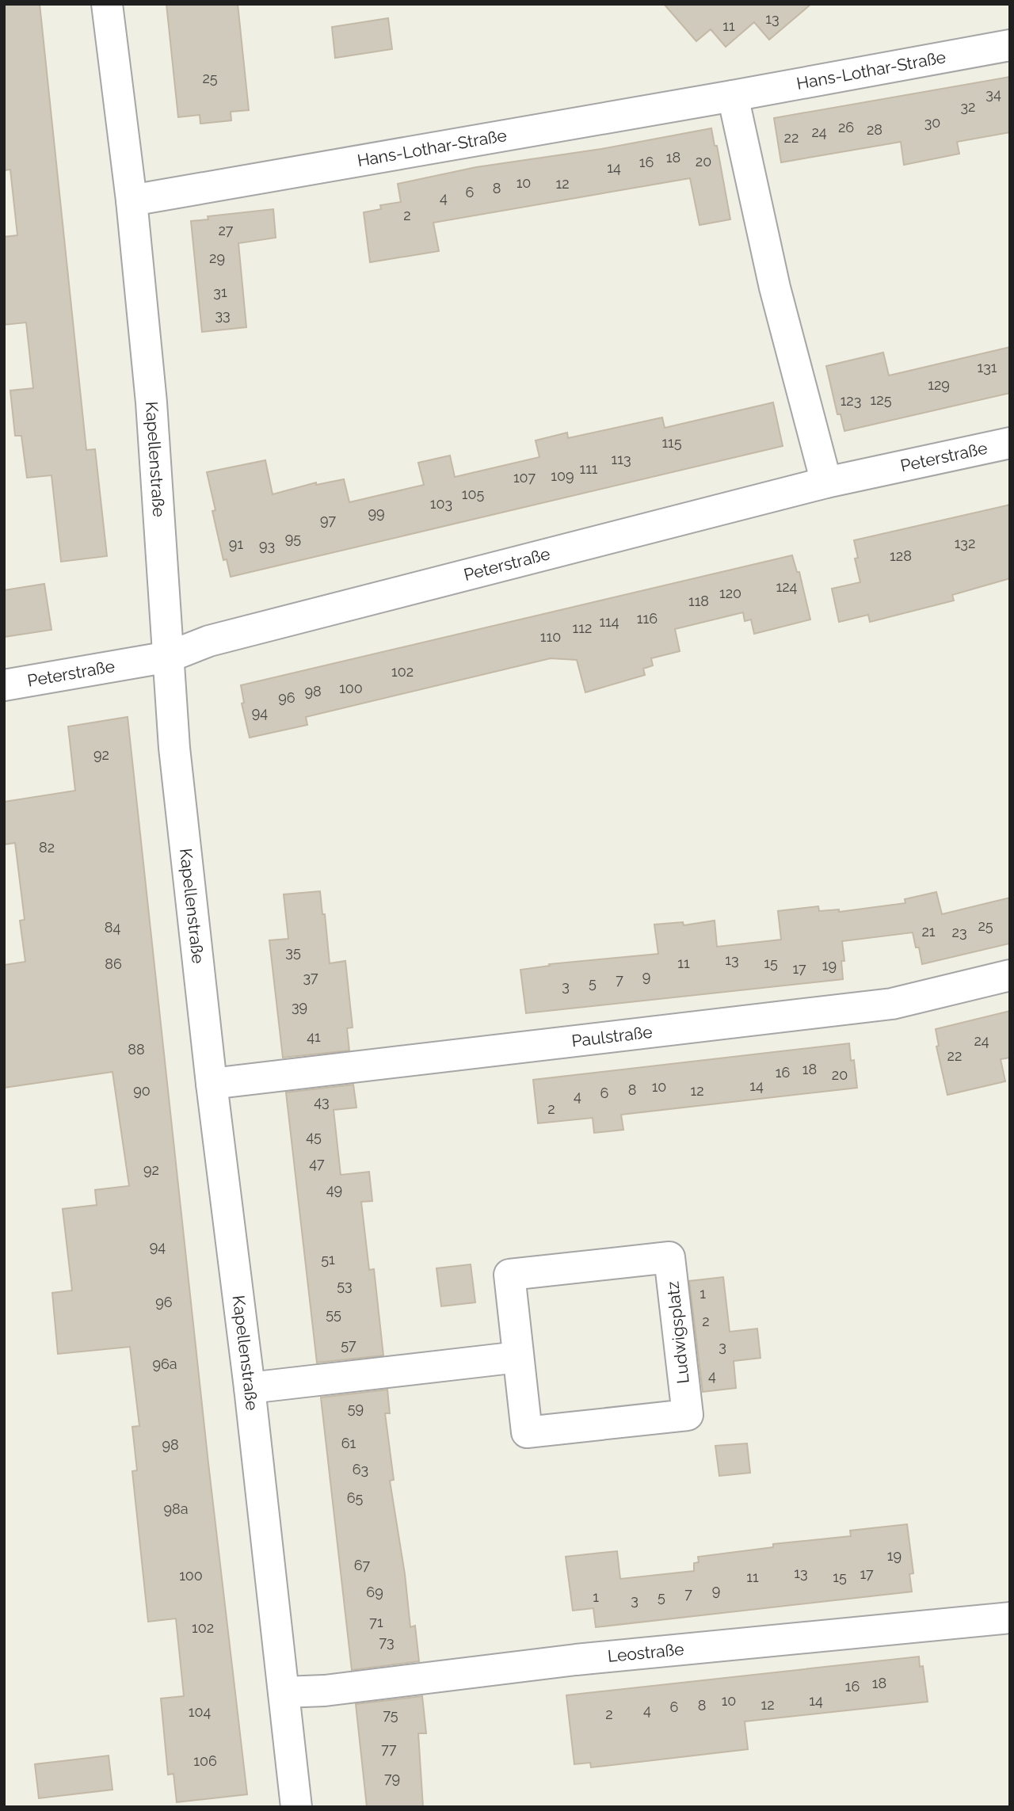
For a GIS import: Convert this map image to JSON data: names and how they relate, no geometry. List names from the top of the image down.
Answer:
{
  "streets": {
    "street": [
      "Hans-Lothar-Straße",
      "Peterstraße",
      "Kapellenstraße",
      "Paulstraße",
      "Ludwigsplatz",
      "Leostraße"
    ]
  },
  "crossings": [
    ["Hans-Lothar-Straße", "Kapellenstraße"],
    ["Peterstraße", "Kapellenstraße"],
    ["Kapellenstraße", "Paulstraße"],
    ["Kapellenstraße", "Leostraße"]
  ],
  "house_numbers": [
    "13",
    "11",
    "25",
    "34",
    "32",
    "30",
    "26",
    "28",
    "24",
    "22",
    "18",
    "20",
    "16",
    "14",
    "10",
    "12",
    "8",
    "6",
    "4",
    "2",
    "27",
    "29",
    "31",
    "33",
    "131",
    "129",
    "125",
    "123",
    "115",
    "113",
    "111",
    "109",
    "107",
    "105",
    "103",
    "99",
    "97",
    "95",
    "132",
    "91",
    "93",
    "128",
    "124",
    "120",
    "118",
    "116",
    "114",
    "112",
    "110",
    "102",
    "100",
    "98",
    "96",
    "94",
    "92",
    "82",
    "25",
    "84",
    "21",
    "23",
    "35",
    "13",
    "11",
    "15",
    "86",
    "19",
    "17",
    "9",
    "37",
    "7",
    "5",
    "3",
    "39",
    "41",
    "24",
    "88",
    "22",
    "18",
    "16",
    "20",
    "14",
    "10",
    "8",
    "90",
    "12",
    "6",
    "4",
    "43",
    "2",
    "45",
    "47",
    "92",
    "49",
    "94",
    "51",
    "53",
    "1",
    "96",
    "55",
    "2",
    "57",
    "3",
    "96a",
    "4",
    "59",
    "61",
    "98",
    "63",
    "65",
    "98a",
    "19",
    "67",
    "13",
    "17",
    "100",
    "11",
    "15",
    "9",
    "69",
    "7",
    "1",
    "5",
    "3",
    "71",
    "102",
    "73",
    "18",
    "16",
    "10",
    "14",
    "12",
    "8",
    "6",
    "4",
    "104",
    "2",
    "75",
    "77",
    "106",
    "79"
  ]
}
